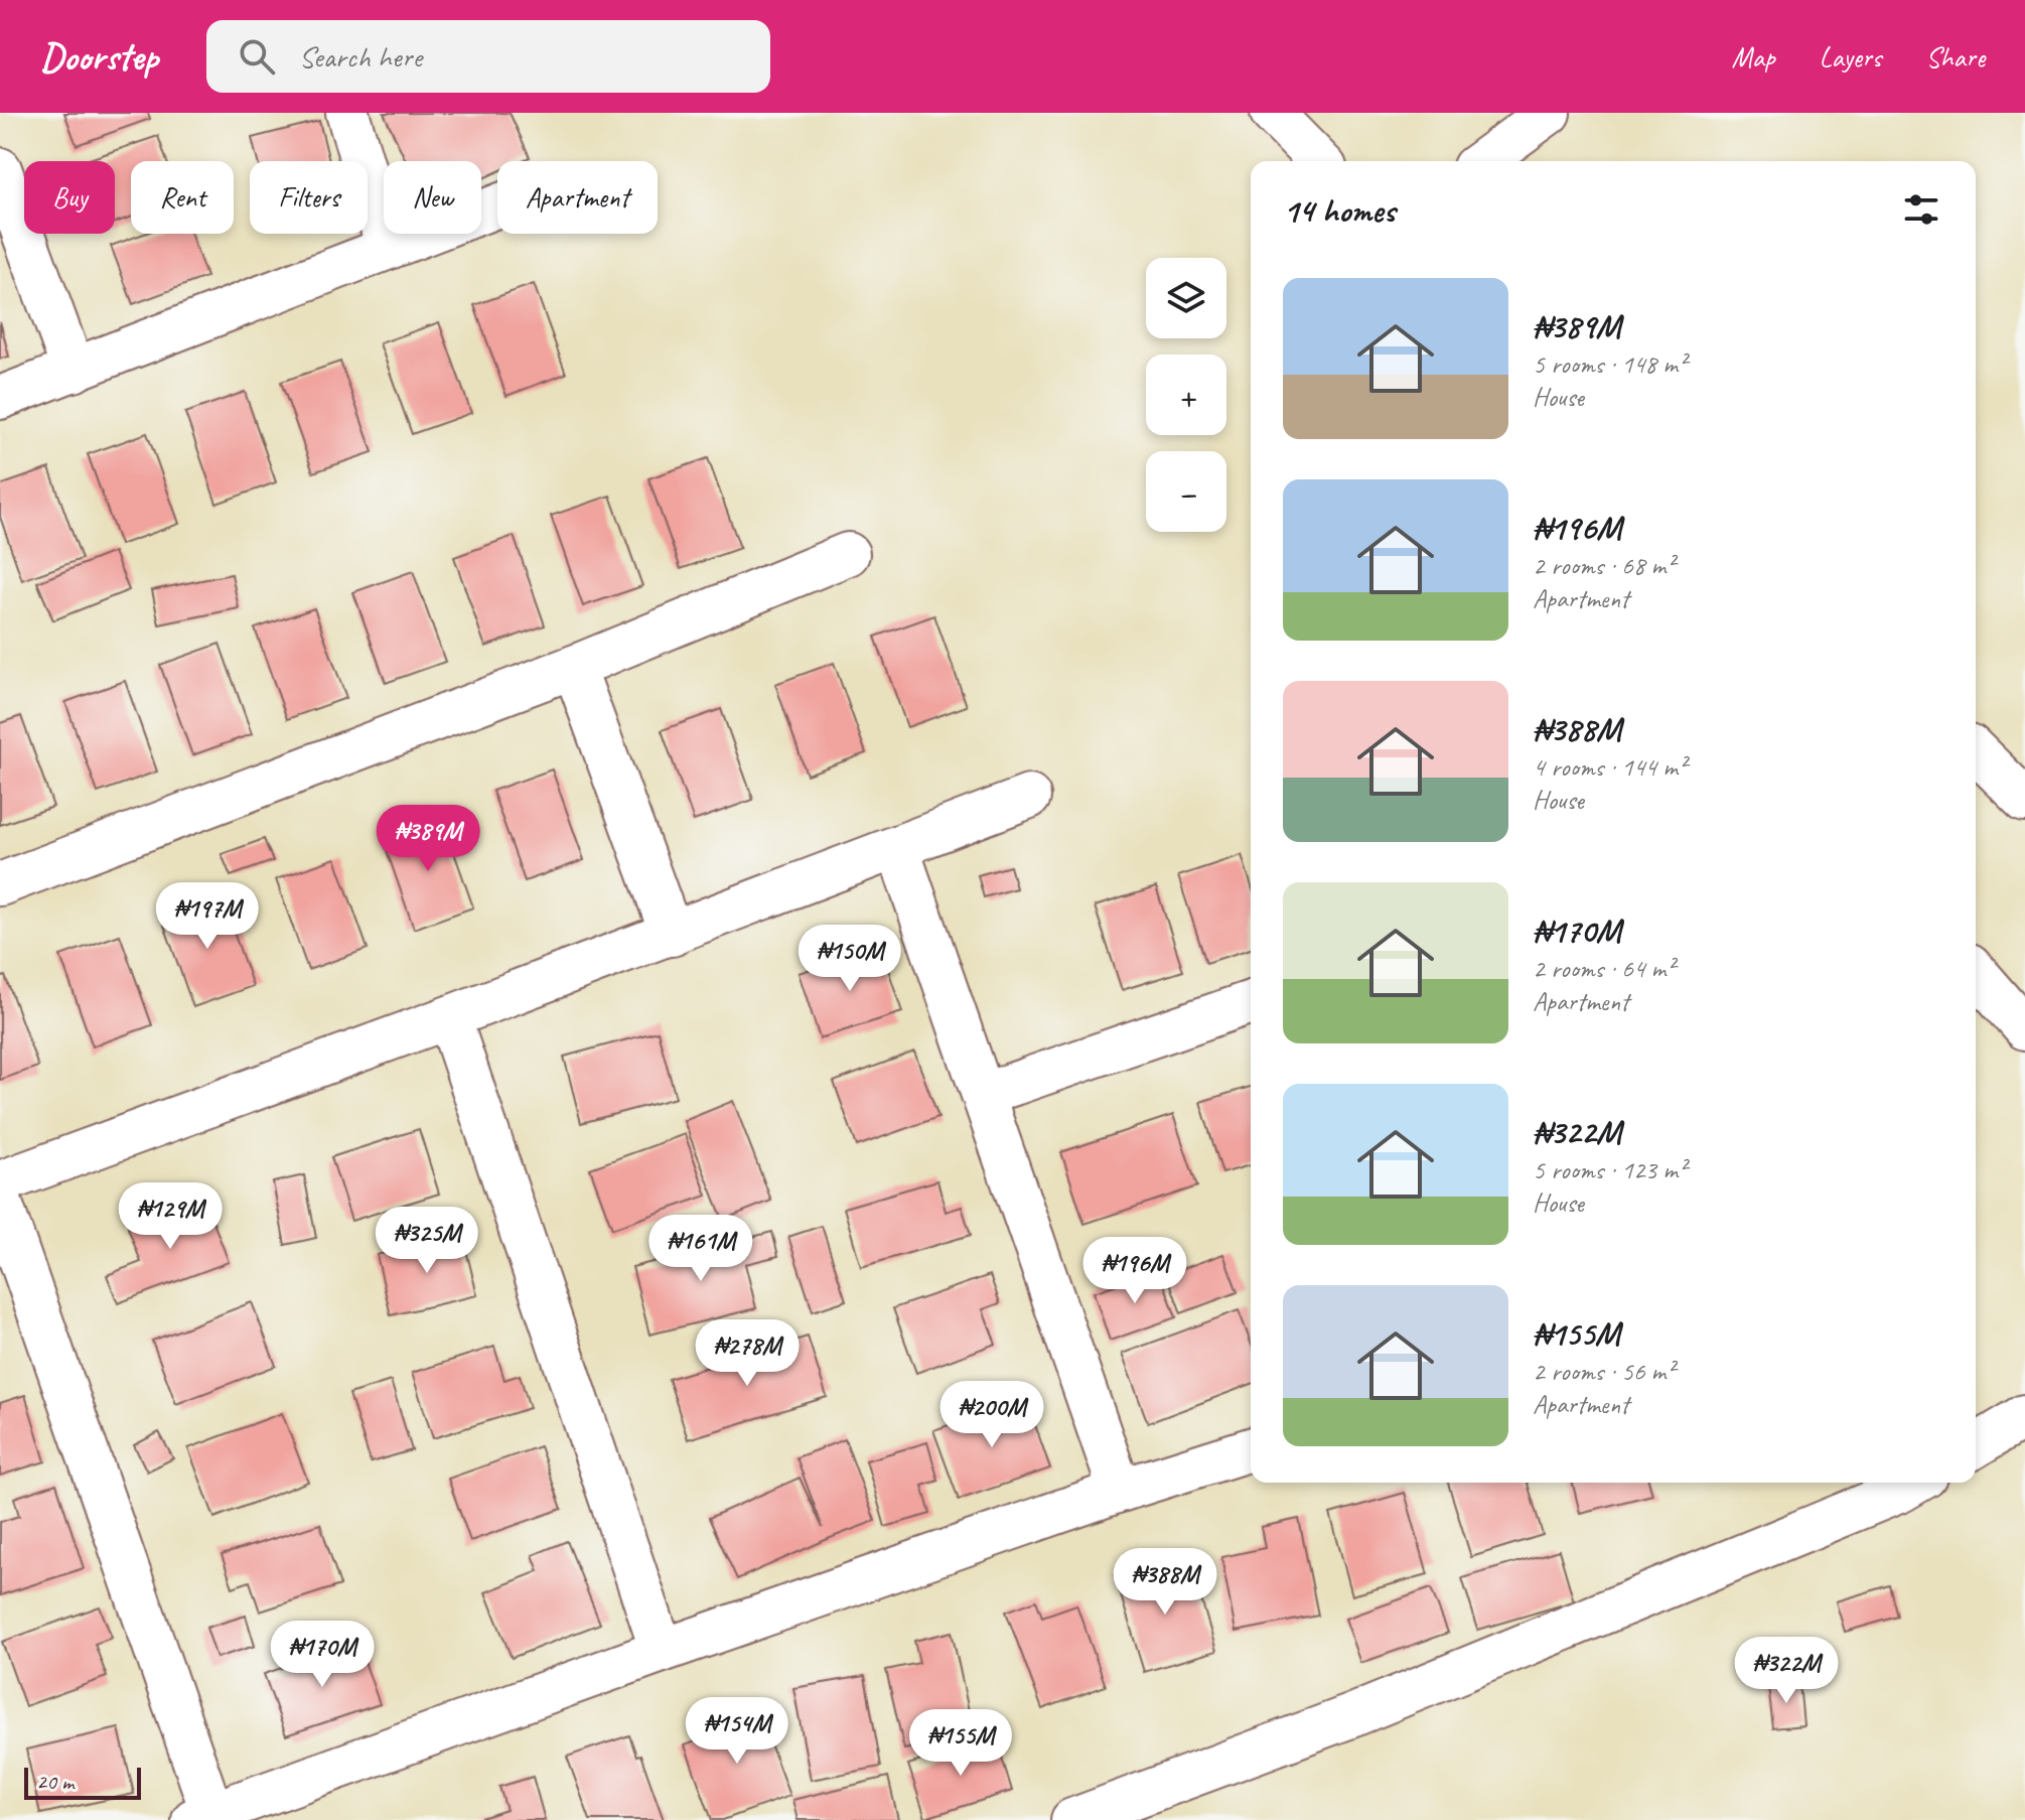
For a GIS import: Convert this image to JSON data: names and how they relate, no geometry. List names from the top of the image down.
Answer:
{
  "scale_bar": "20 m",
  "page": {
    "header": "Doorstep",
    "search": "Search here",
    "nav": ["Map", "Layers", "Share"],
    "chip": [
      "Buy",
      "Rent",
      "Filters",
      "New",
      "Apartment"
    ],
    "heading": "14 homes",
    "map_buttons": ["+", "−"],
    "list": [
      {
        "name": "₦389M",
        "note": "5 rooms · 148 m² · House"
      },
      {
        "name": "₦196M",
        "note": "2 rooms · 68 m² · Apartment"
      },
      {
        "name": "₦388M",
        "note": "4 rooms · 144 m² · House"
      },
      {
        "name": "₦170M",
        "note": "2 rooms · 64 m² · Apartment"
      },
      {
        "name": "₦322M",
        "note": "5 rooms · 123 m² · House"
      },
      {
        "name": "₦155M",
        "note": "2 rooms · 56 m² · Apartment"
      }
    ],
    "price": [
      "₦389M",
      "₦197M",
      "₦150M",
      "₦129M",
      "₦325M",
      "₦161M",
      "₦196M",
      "₦278M",
      "₦200M",
      "₦388M",
      "₦170M",
      "₦322M",
      "₦154M",
      "₦155M"
    ],
    "scale": "20 m"
  }
}
